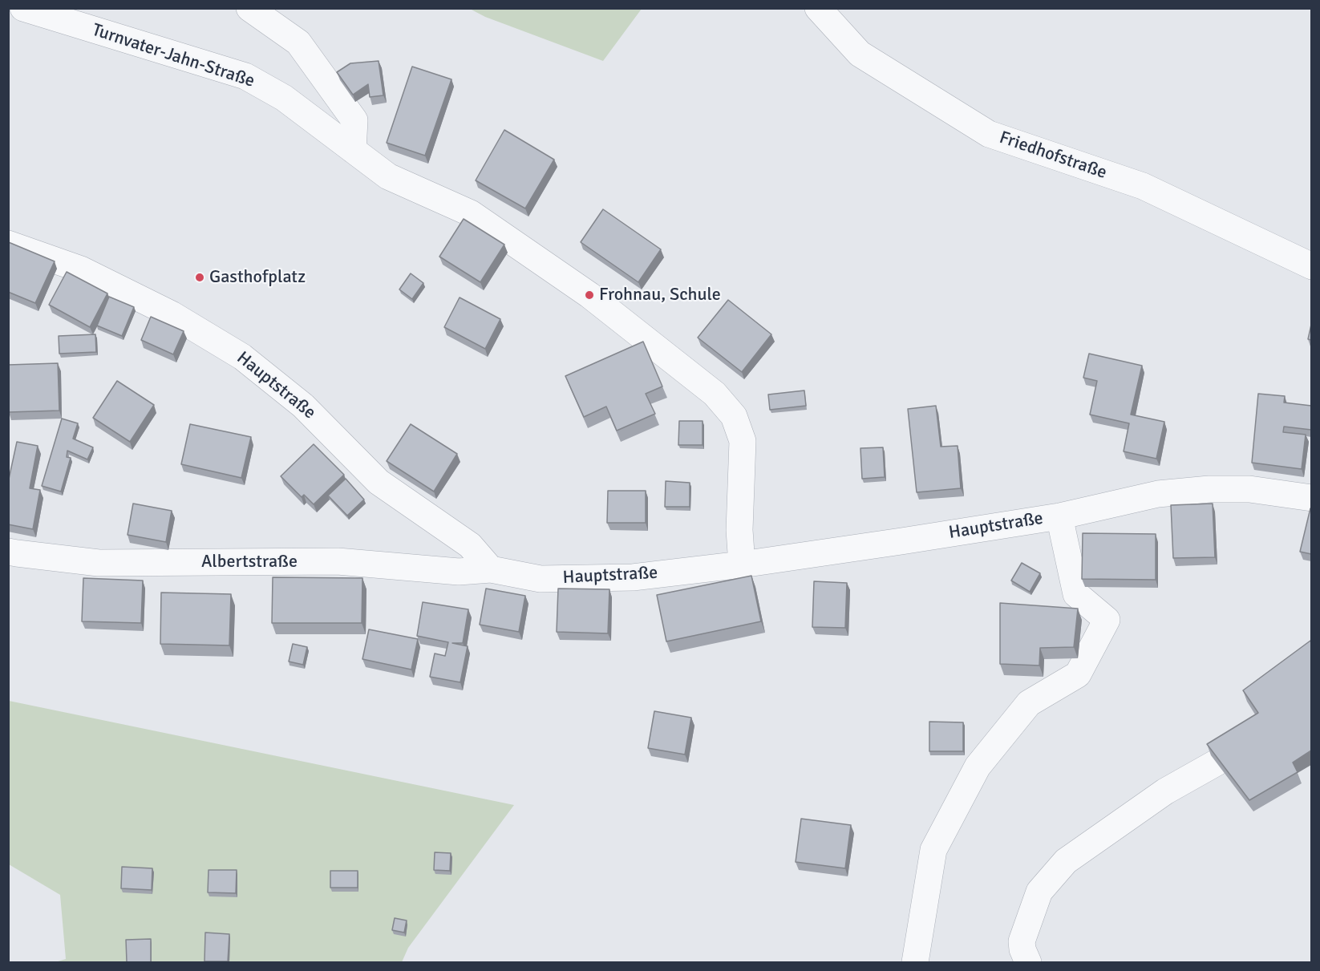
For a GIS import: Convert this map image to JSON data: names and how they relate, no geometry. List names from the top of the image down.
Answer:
{
  "streets": {
    "street": [
      "Turnvater-Jahn-Straße",
      "Friedhofstraße",
      "Hauptstraße",
      "Albertstraße"
    ]
  },
  "crossings": [
    ["Turnvater-Jahn-Straße", "Hauptstraße"],
    ["Hauptstraße", "Albertstraße"]
  ],
  "places": ["Gasthofplatz", "Frohnau, Schule"]
}
